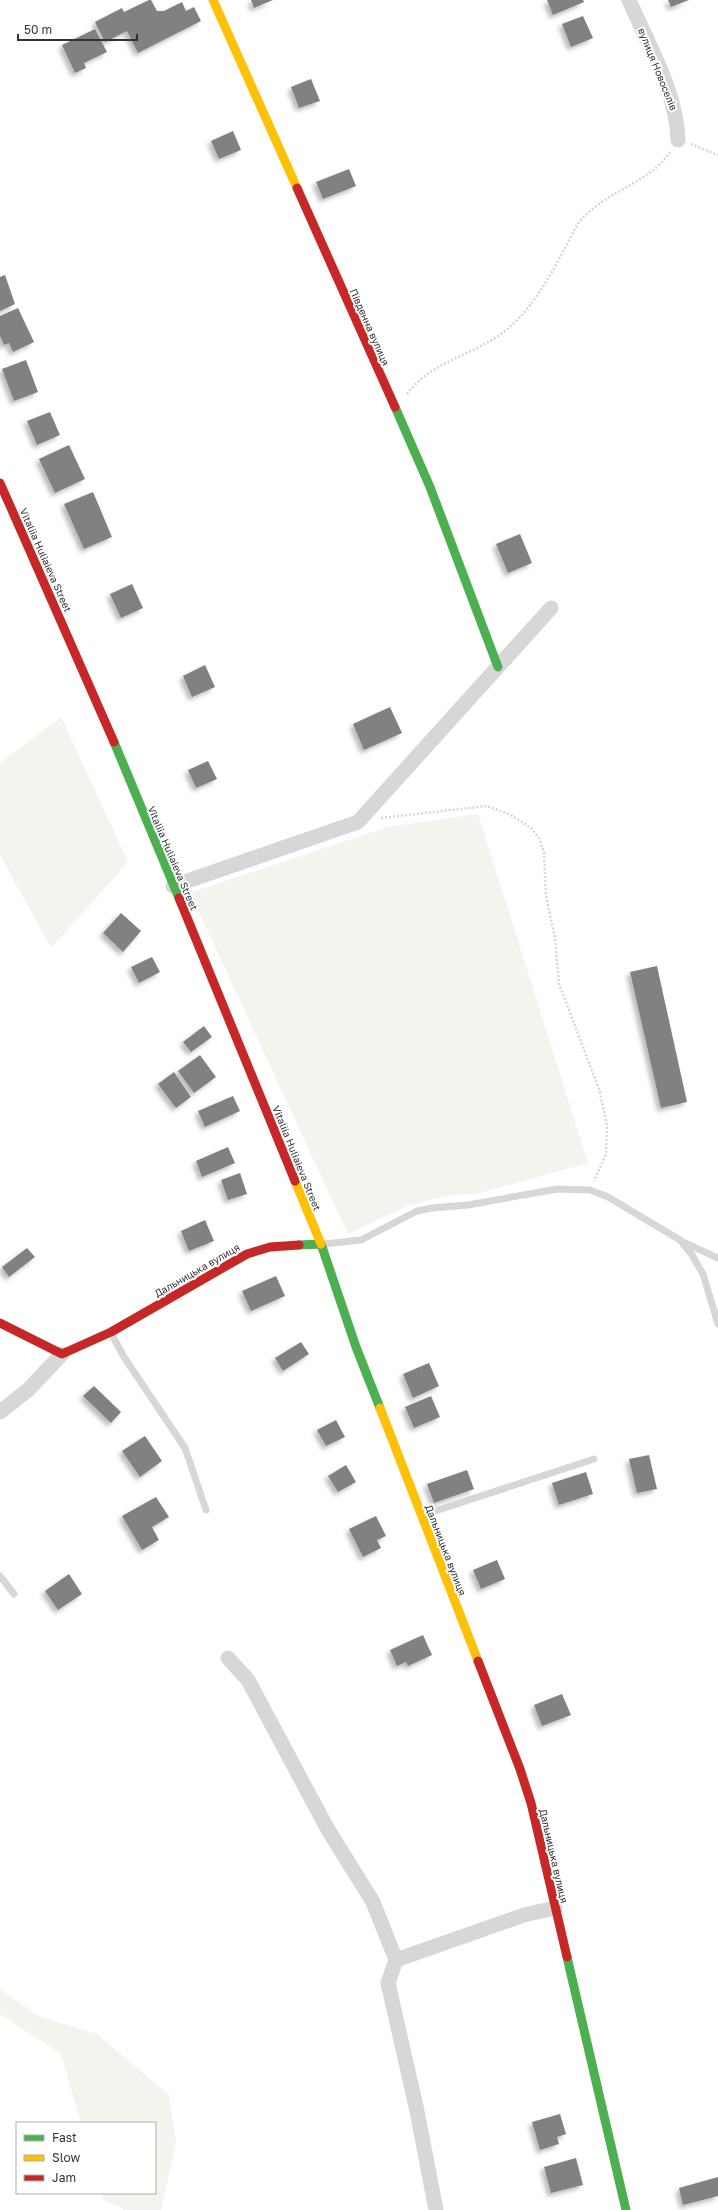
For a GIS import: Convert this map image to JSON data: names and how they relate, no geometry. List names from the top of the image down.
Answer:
{
  "streets": {
    "street": [
      "вулиця Новоселів",
      "Південна вулиця",
      "Vitaliia Huliaieva Street",
      "Дальницька вулиця"
    ]
  },
  "crossings": [
    ["Vitaliia Huliaieva Street", "Дальницька вулиця"]
  ],
  "legend": ["Fast", "Slow", "Jam"],
  "scale_bar": "50 m"
}
